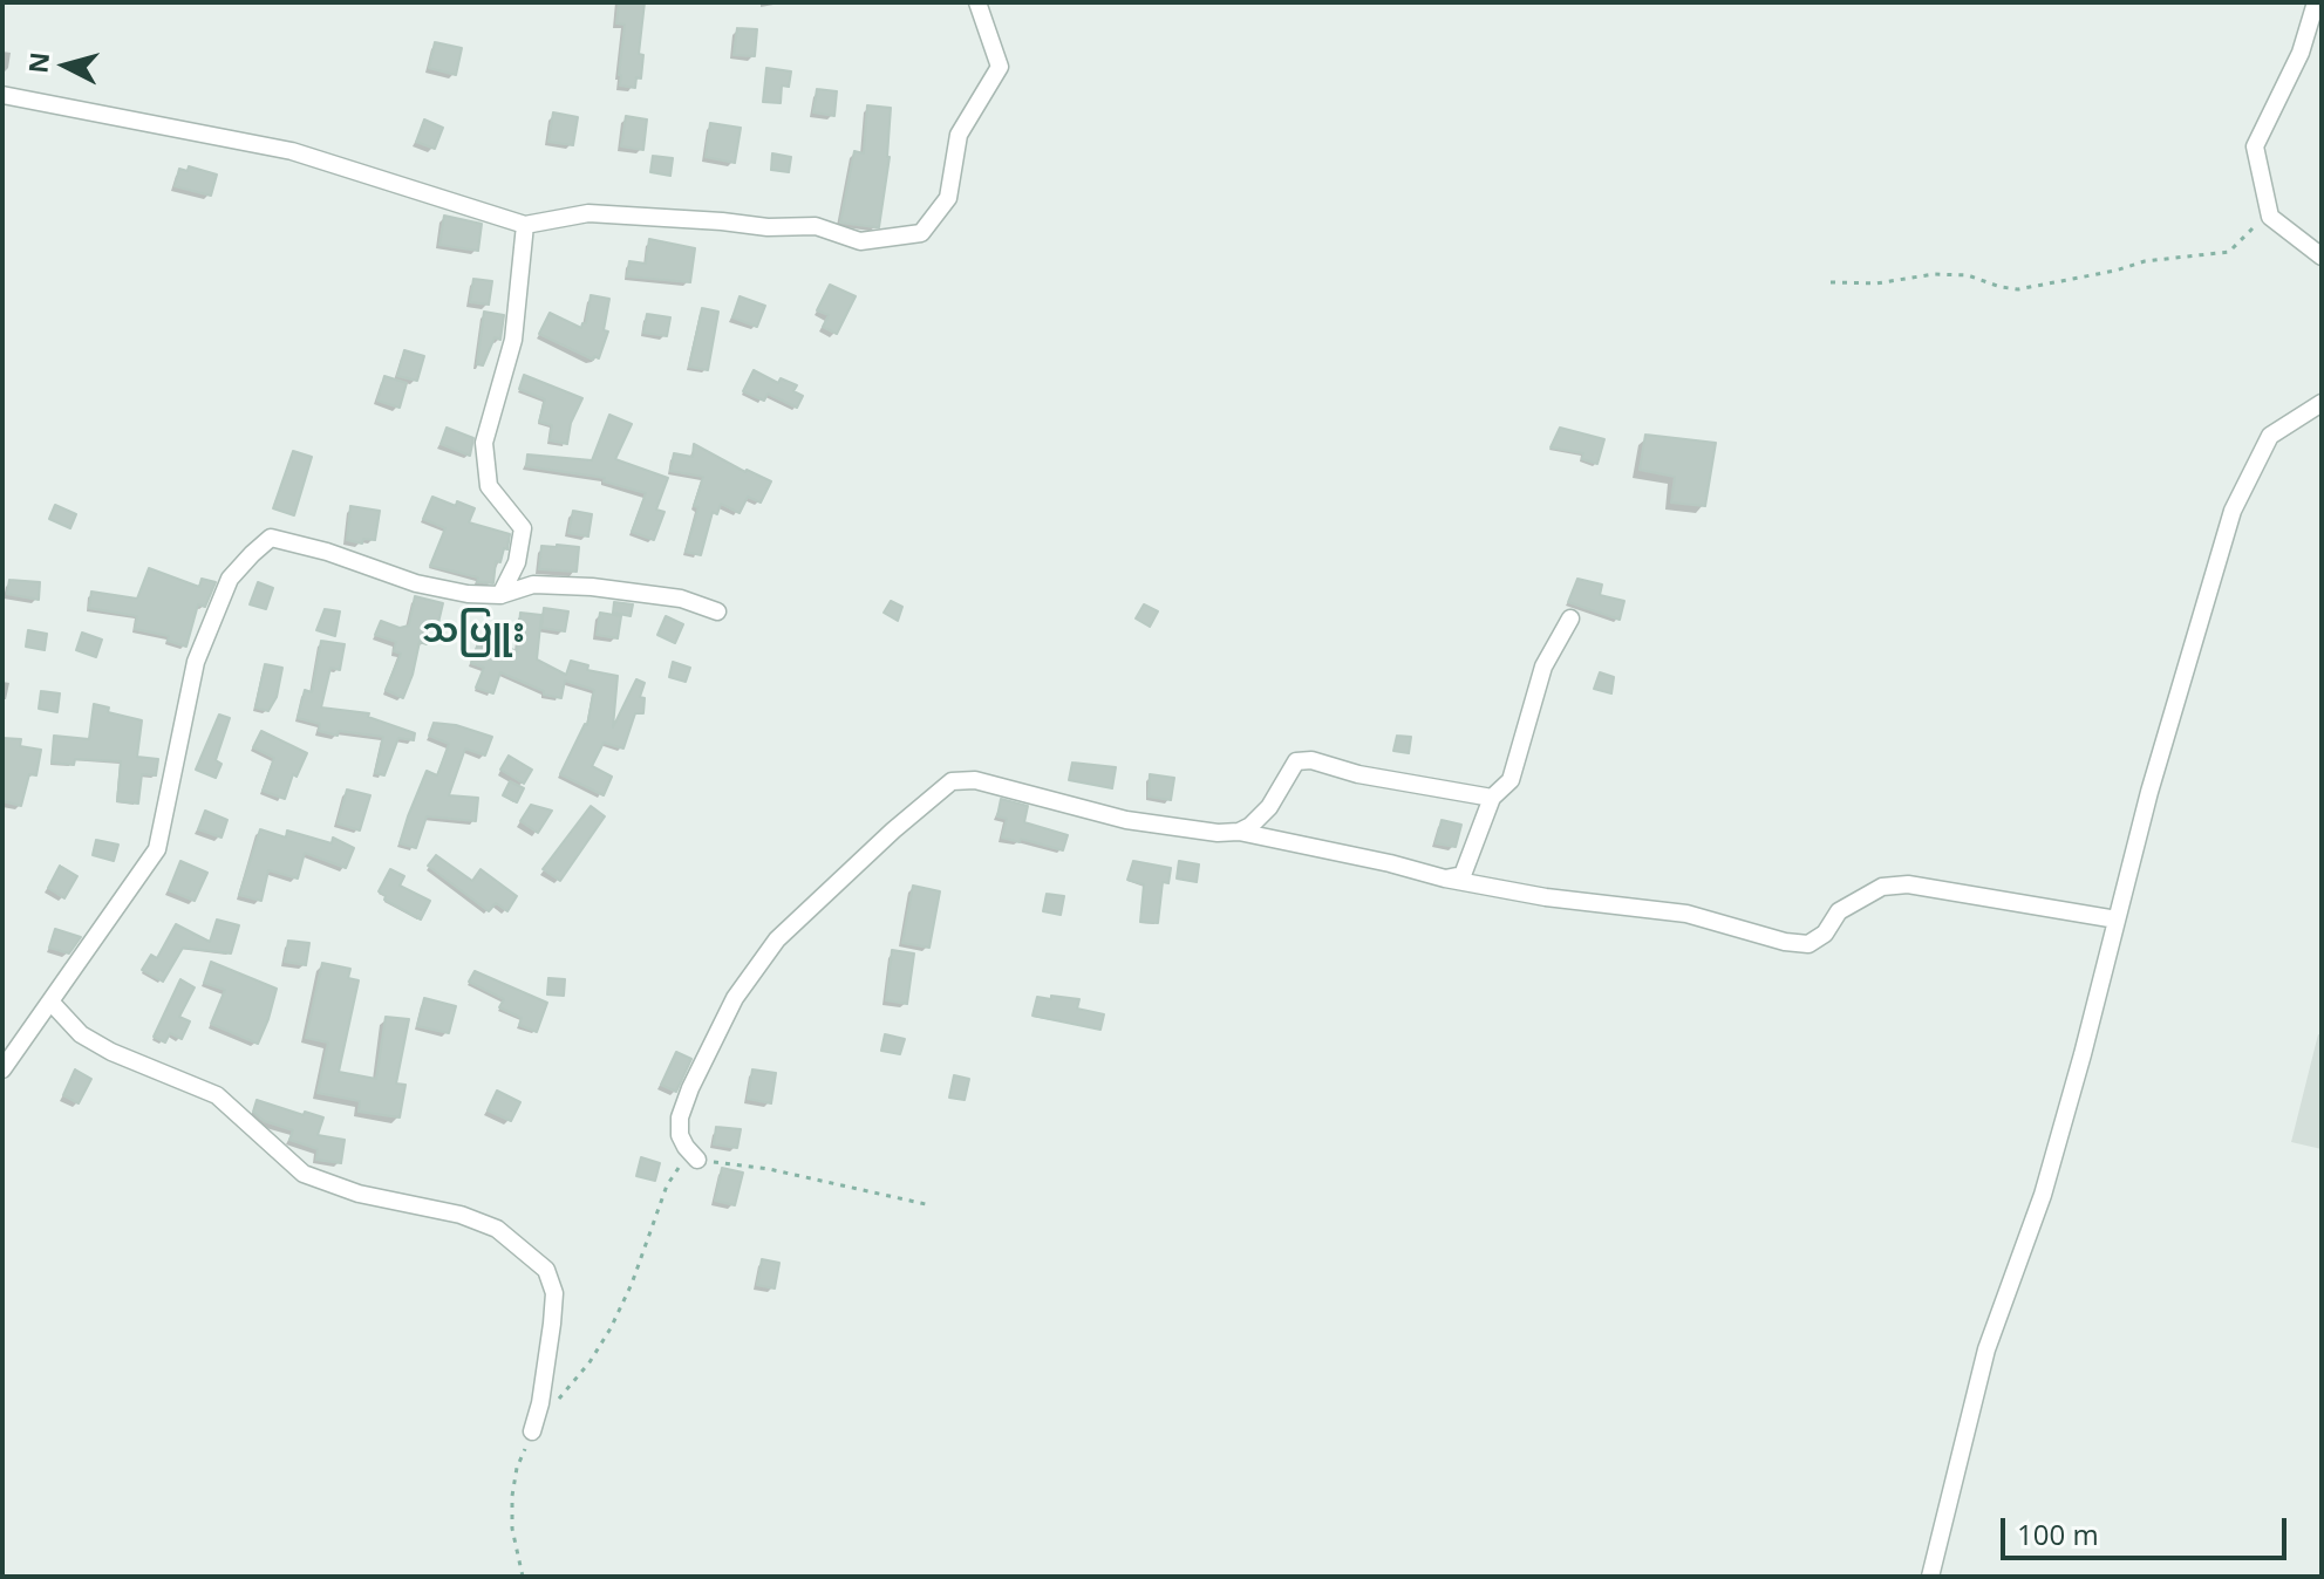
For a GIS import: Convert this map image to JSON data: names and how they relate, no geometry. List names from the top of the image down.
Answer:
{
  "districts": ["သပြူး"],
  "scale_bar": "100 m",
  "north": "left"
}
